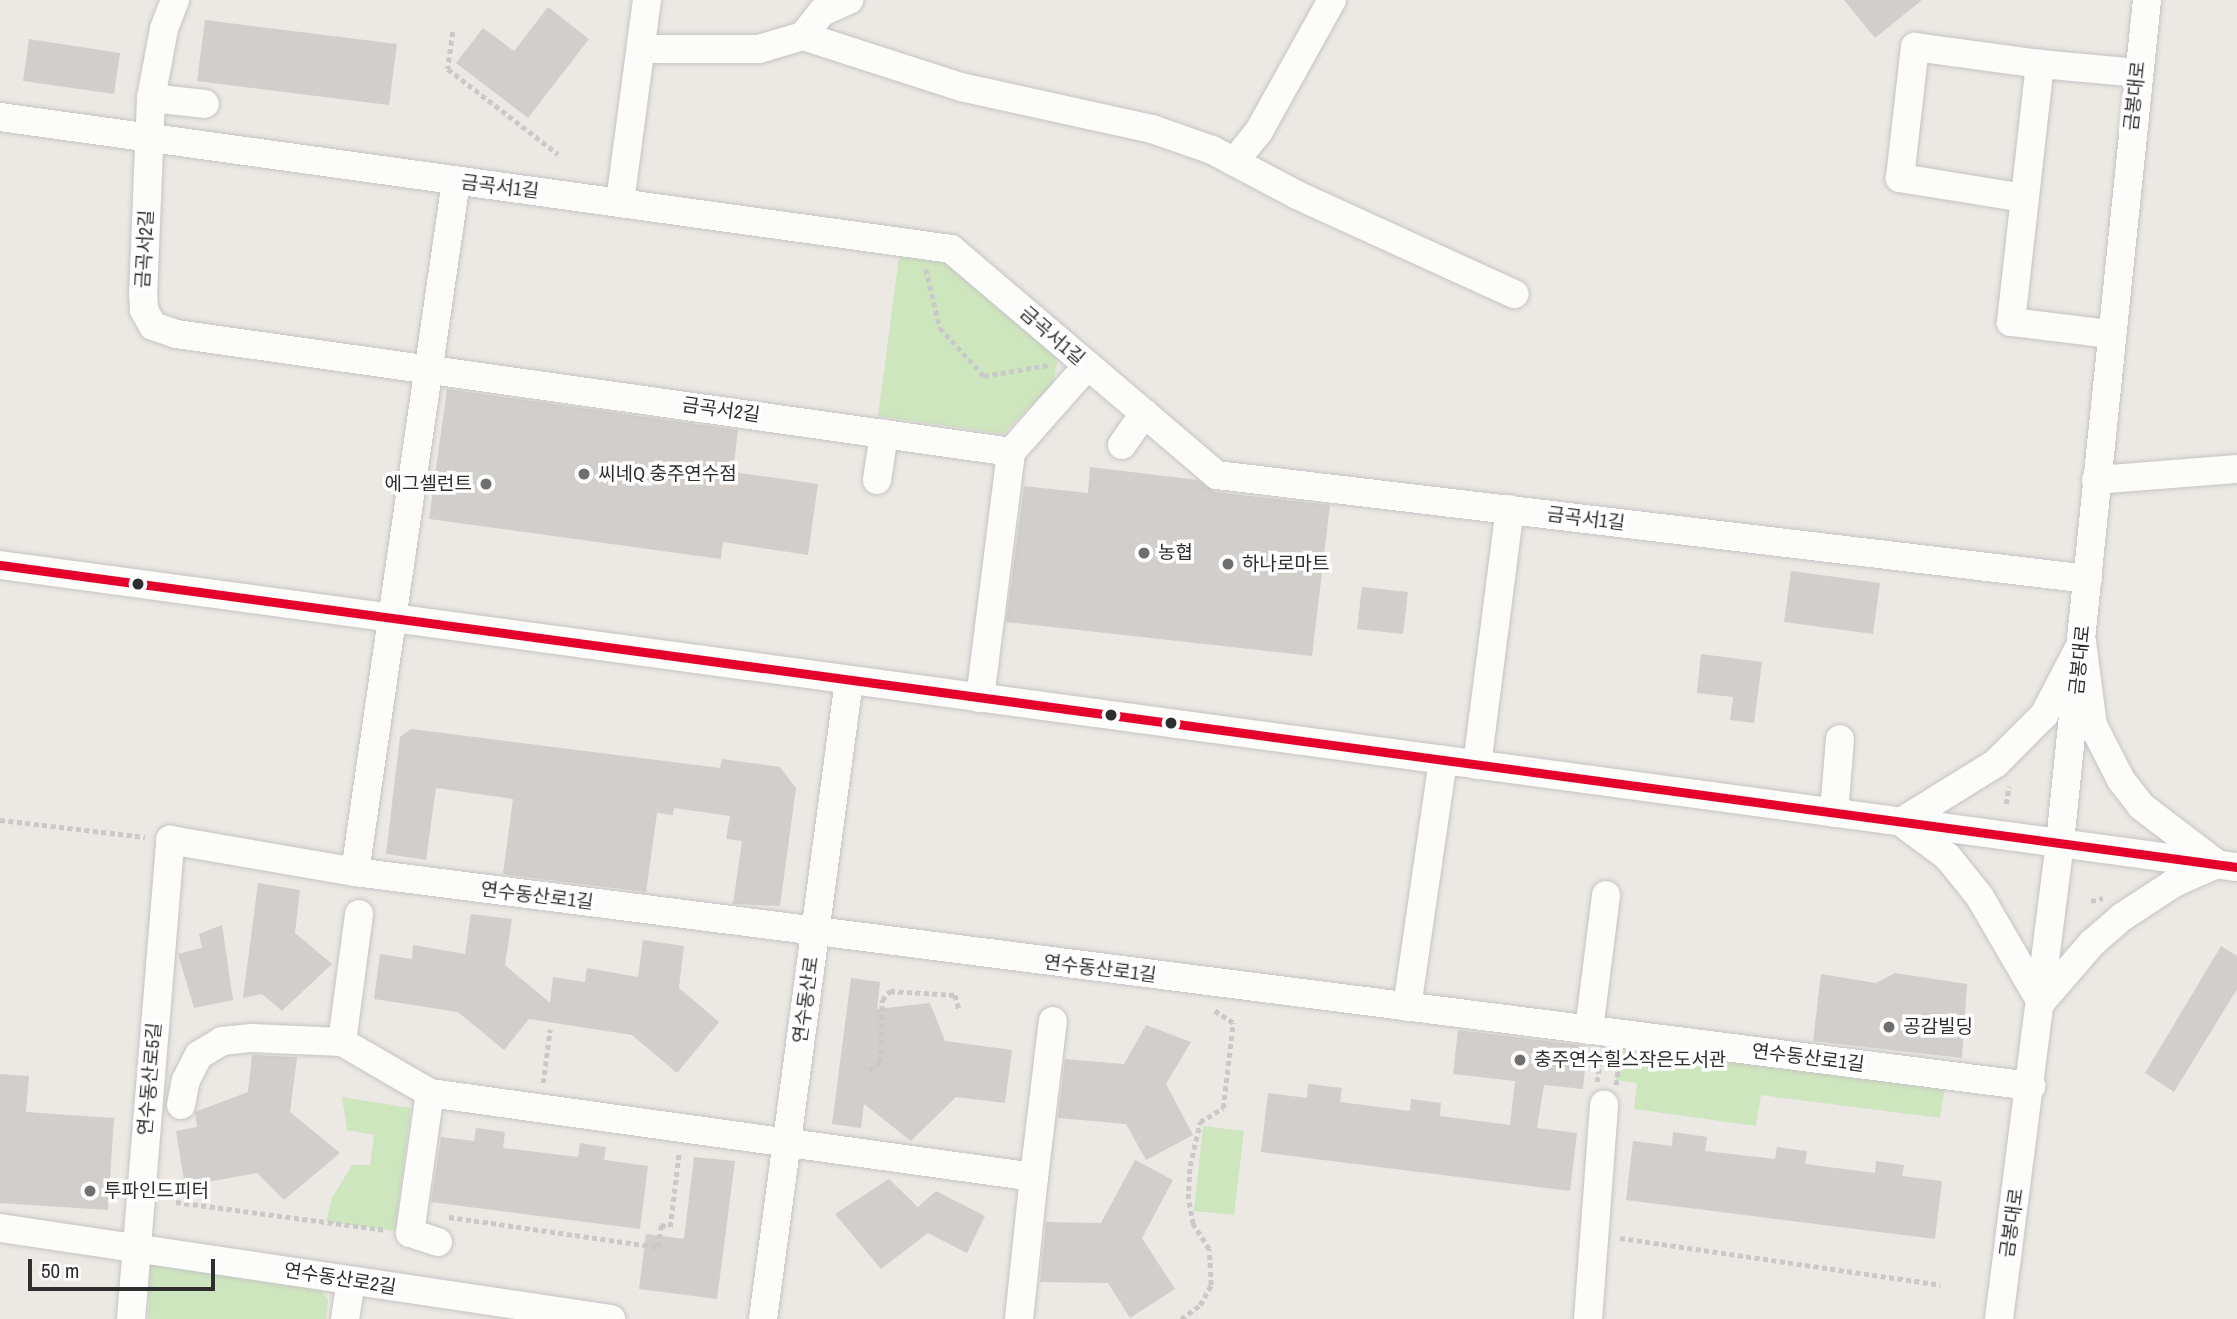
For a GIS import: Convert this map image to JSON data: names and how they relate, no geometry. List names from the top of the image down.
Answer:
{
  "streets": {
    "street": [
      "금봉대로",
      "금곡서1길",
      "금곡서2길",
      "연수동산로1길",
      "연수동산로",
      "연수동산로5길",
      "연수동산로2길"
    ]
  },
  "crossings": [
    ["금봉대로", "금곡서1길"],
    ["금봉대로", "연수동산로1길"],
    ["금곡서1길", "금곡서2길"],
    ["연수동산로1길", "연수동산로"],
    ["연수동산로1길", "연수동산로5길"],
    ["연수동산로5길", "연수동산로2길"]
  ],
  "places": [
    "씨네Q 충주연수점",
    "에그셀런트",
    "농협",
    "하나로마트",
    "공감빌딩",
    "충주연수힐스작은도서관",
    "투파인드피터"
  ],
  "scale_bar": "50 m"
}
